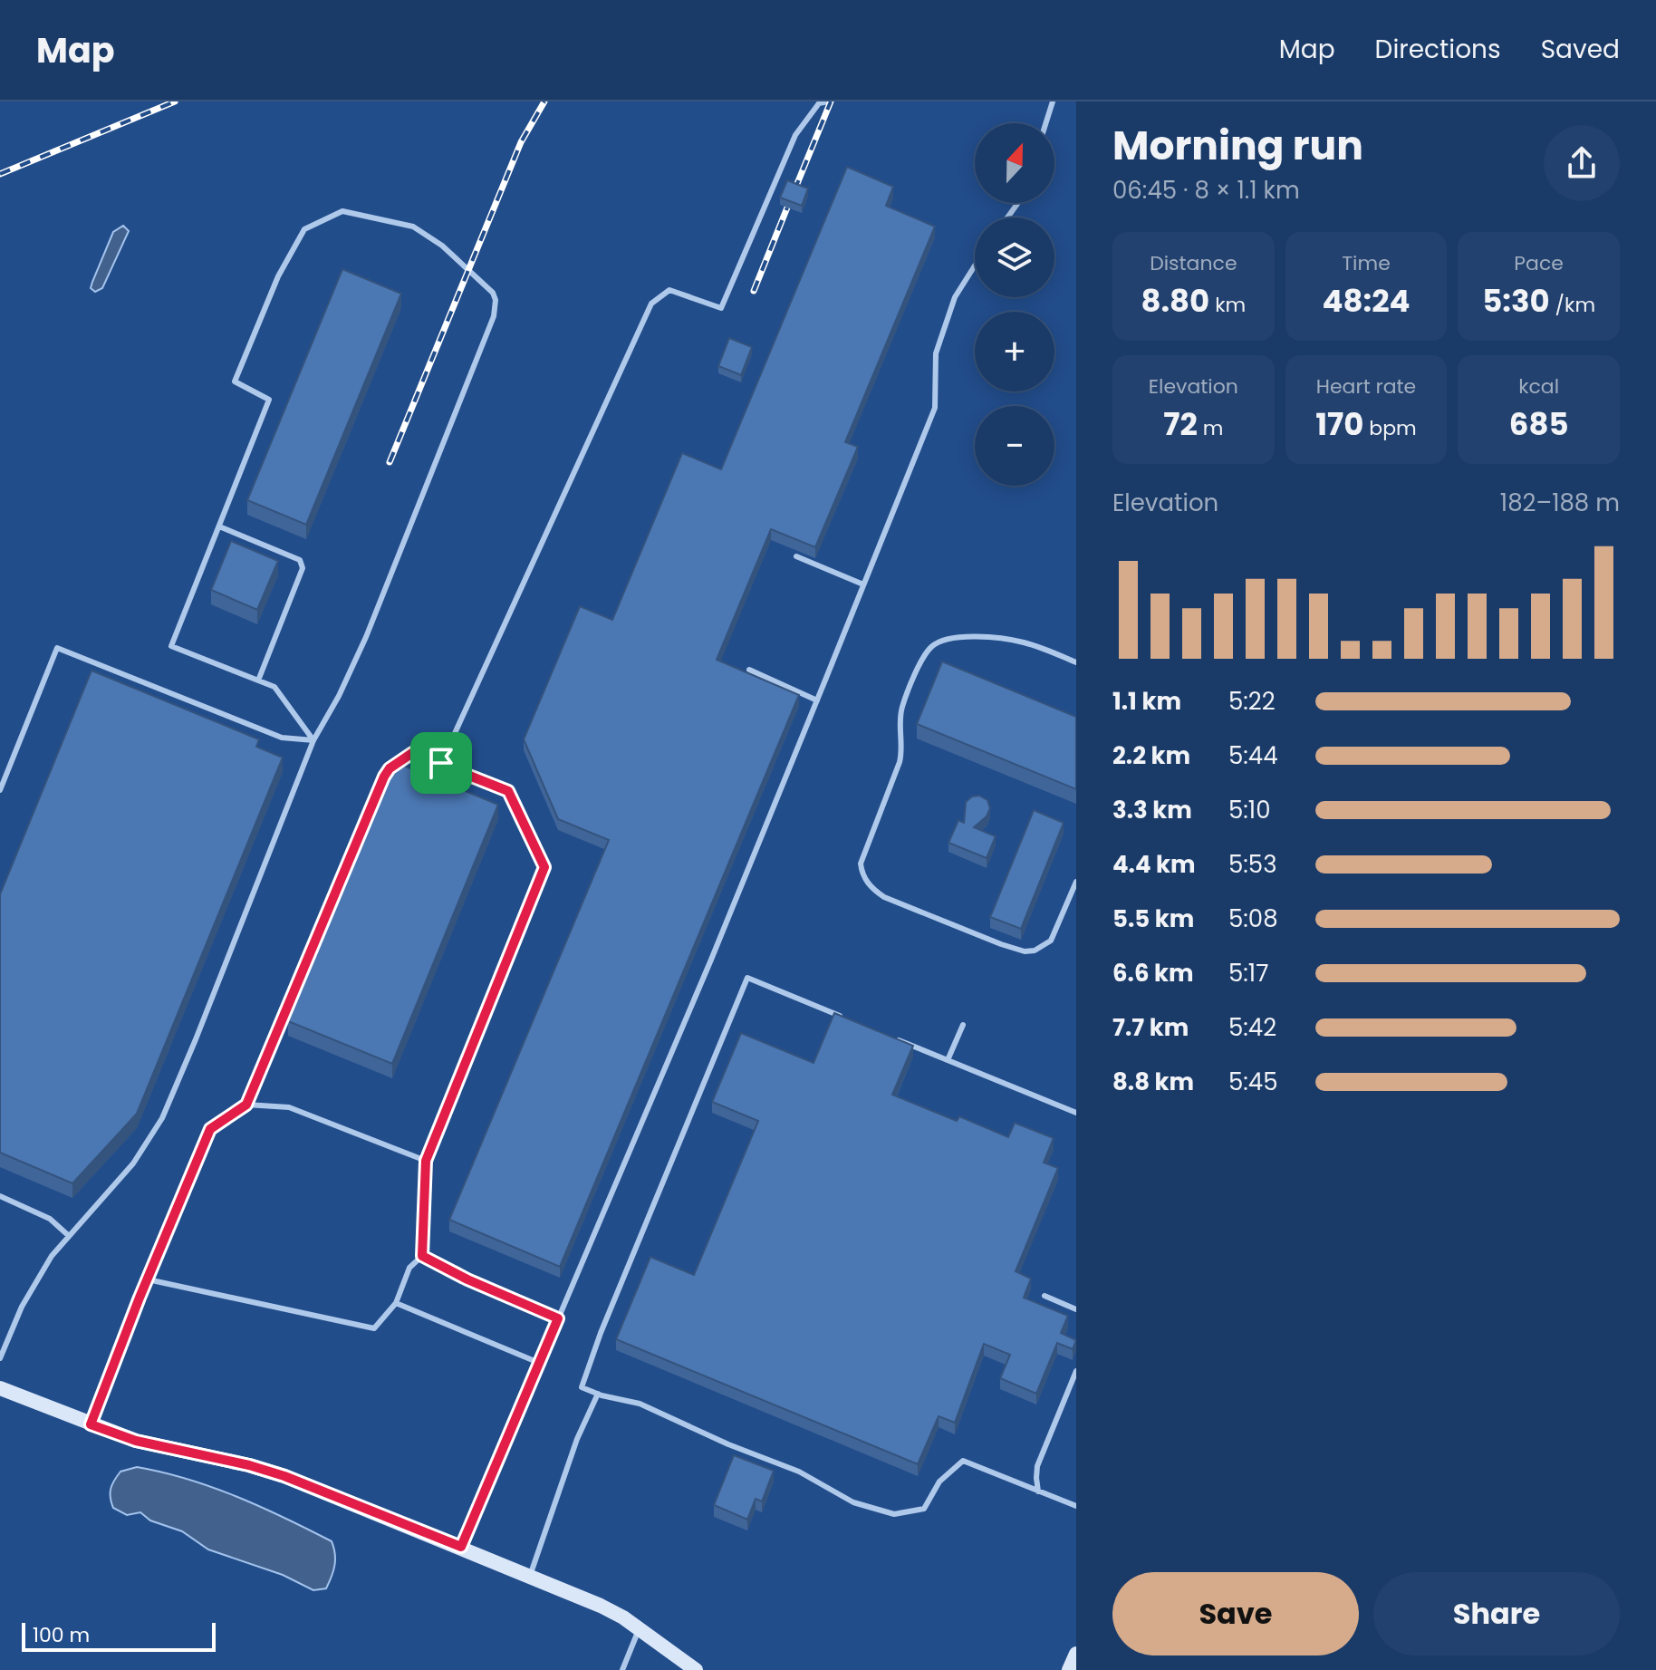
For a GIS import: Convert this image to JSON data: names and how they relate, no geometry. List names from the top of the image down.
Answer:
{
  "scale_bar": "100 m",
  "north": "top",
  "page": {
    "header": "Map",
    "nav": ["Map", "Directions", "Saved"],
    "heading": ["Morning run", "06:45 · 8 × 1.1 km"],
    "map_buttons": ["+", "−"],
    "stats": [
      ["Distance", "8.80 km"],
      ["Time", "48:24"],
      ["Pace", "5:30 /km"],
      ["Elevation", "72 m"],
      ["Heart rate", "170 bpm"],
      ["kcal", "685"]
    ],
    "chart": ["Elevation", "182–188 m"],
    "list": [
      {
        "name": "1.1 km",
        "note": "5:22"
      },
      {
        "name": "2.2 km",
        "note": "5:44"
      },
      {
        "name": "3.3 km",
        "note": "5:10"
      },
      {
        "name": "4.4 km",
        "note": "5:53"
      },
      {
        "name": "5.5 km",
        "note": "5:08"
      },
      {
        "name": "6.6 km",
        "note": "5:17"
      },
      {
        "name": "7.7 km",
        "note": "5:42"
      },
      {
        "name": "8.8 km",
        "note": "5:45"
      }
    ],
    "buttons": ["Save", "Share"],
    "scale": "100 m"
  }
}
